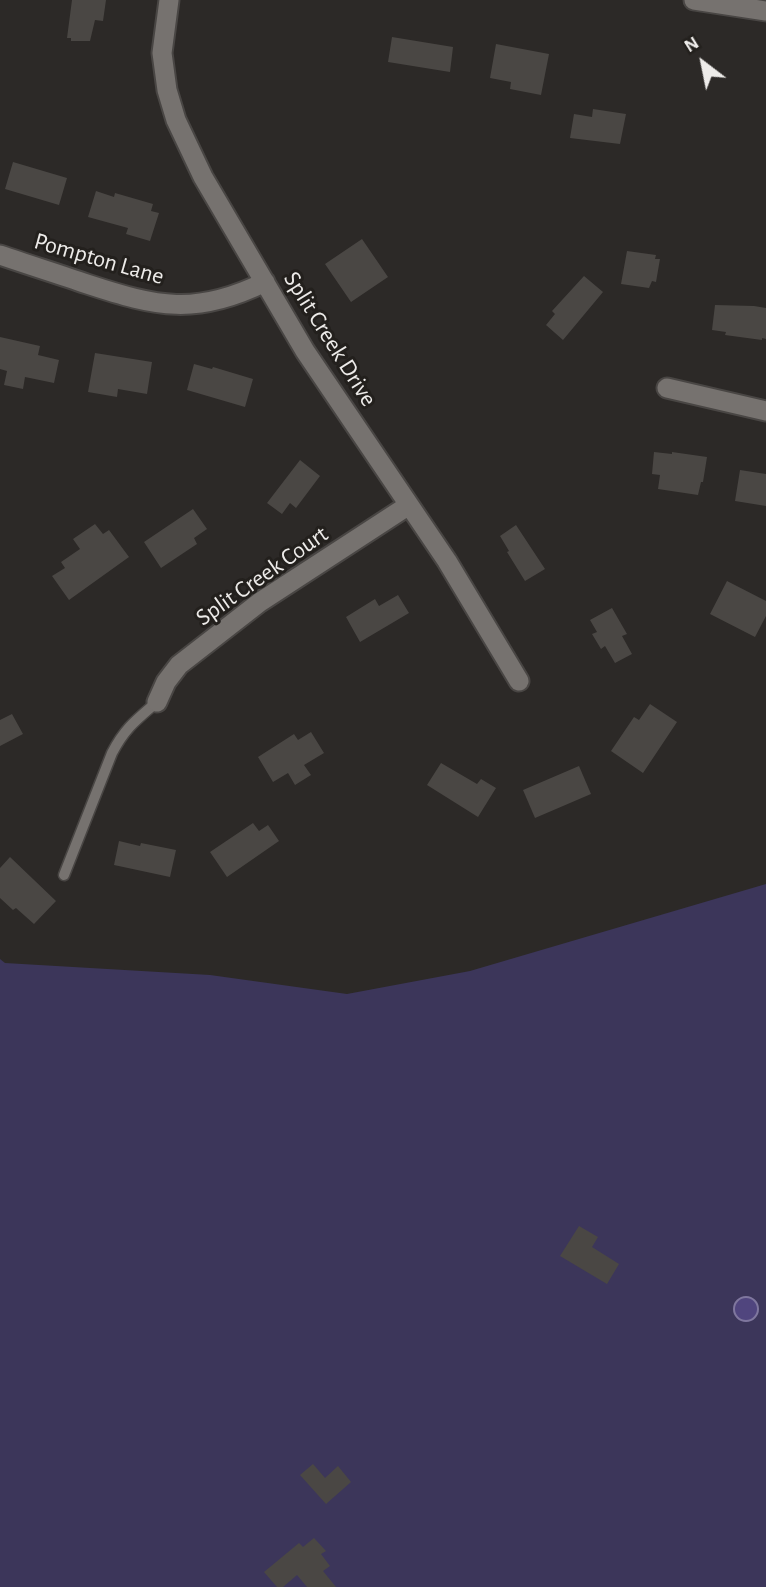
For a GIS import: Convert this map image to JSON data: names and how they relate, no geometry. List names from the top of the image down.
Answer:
{
  "streets": {
    "street": ["Pompton Lane", "Split Creek Drive", "Split Creek Court"]
  },
  "crossings": [
    ["Pompton Lane", "Split Creek Drive"],
    ["Split Creek Drive", "Split Creek Court"]
  ],
  "north": "top left"
}
